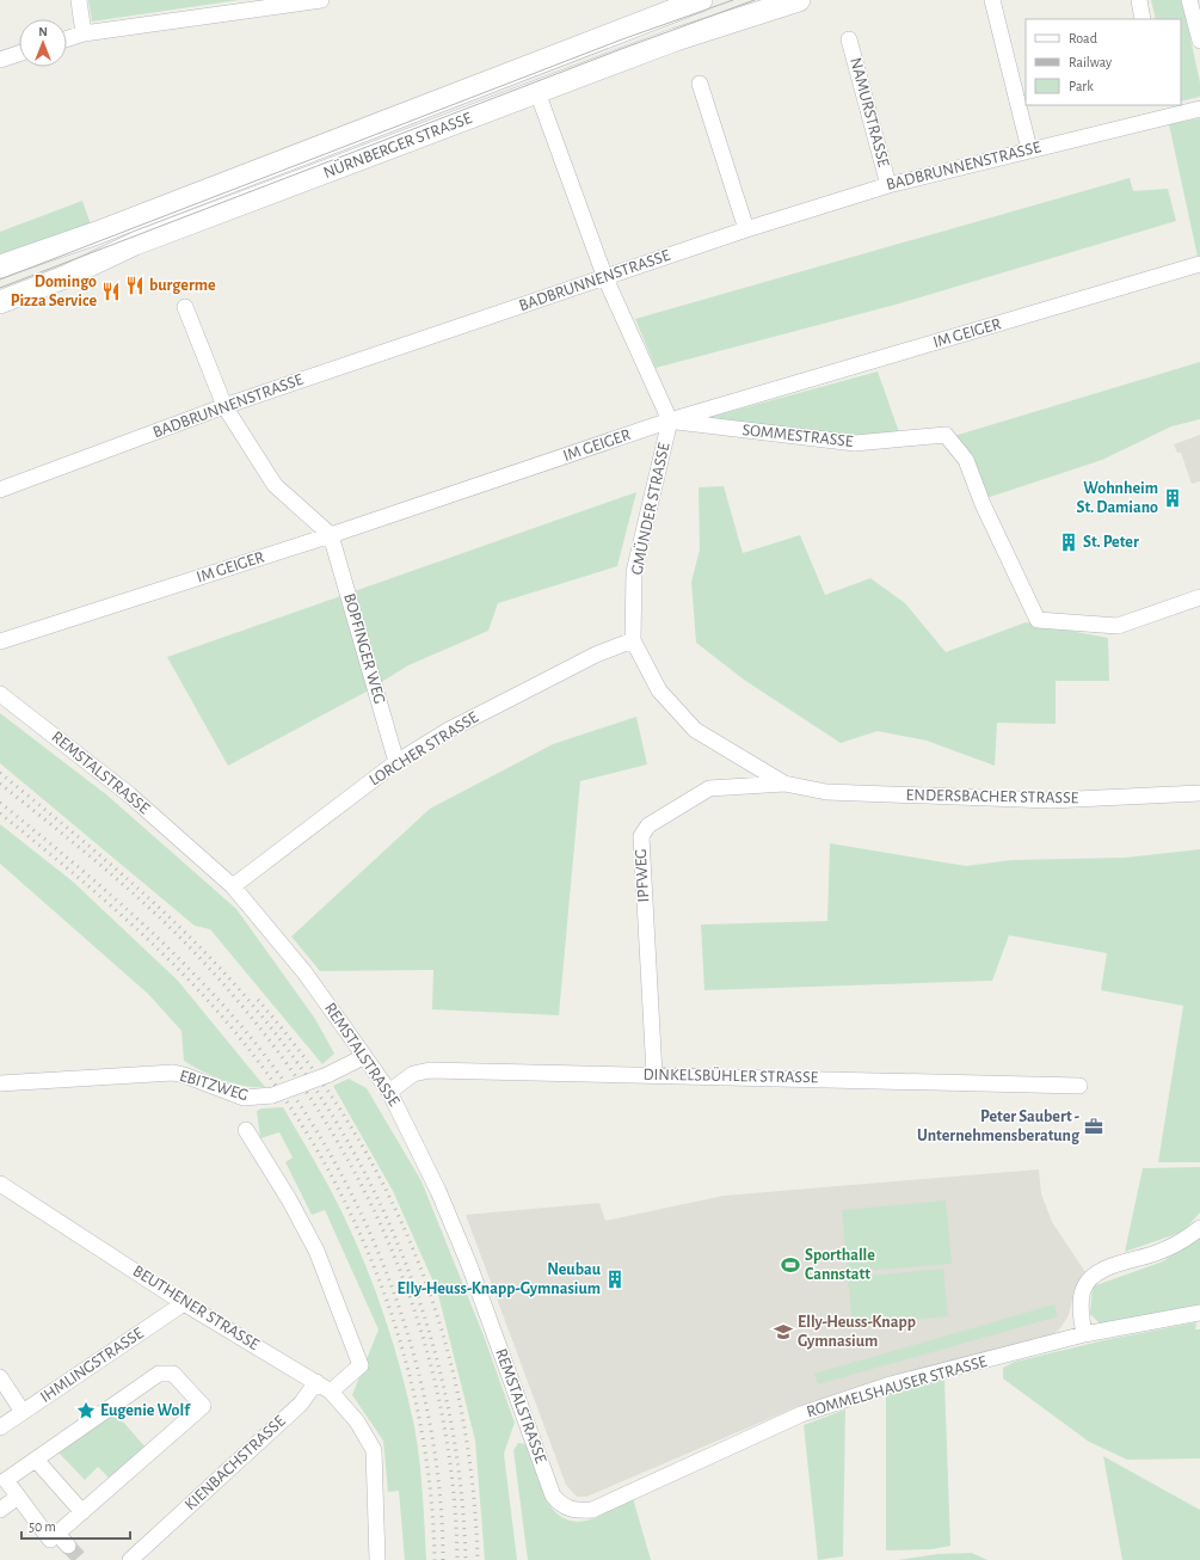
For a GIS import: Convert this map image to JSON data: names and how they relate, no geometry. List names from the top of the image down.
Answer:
{
  "streets": {
    "main road": ["NÜRNBERGER STRASSE"],
    "street": [
      "NAMURSTRASSE",
      "BADBRUNNENSTRASSE",
      "IM GEIGER",
      "SOMMESTRASSE",
      "GMÜNDER STRASSE",
      "BOPFINGER WEG",
      "LORCHER STRASSE",
      "REMSTALSTRASSE",
      "ENDERSBACHER STRASSE",
      "IPFWEG",
      "DINKELSBÜHLER STRASSE",
      "EBITZWEG",
      "BEUTHENER STRASSE",
      "IHMLINGSTRASSE",
      "ROMMELSHAUSER STRASSE",
      "KIENBACHSTRASSE"
    ]
  },
  "crossings": [
    ["NAMURSTRASSE", "BADBRUNNENSTRASSE"],
    ["IM GEIGER", "SOMMESTRASSE"],
    ["IM GEIGER", "GMÜNDER STRASSE"],
    ["IM GEIGER", "BOPFINGER WEG"],
    ["SOMMESTRASSE", "GMÜNDER STRASSE"],
    ["GMÜNDER STRASSE", "LORCHER STRASSE"],
    ["GMÜNDER STRASSE", "ENDERSBACHER STRASSE"],
    ["GMÜNDER STRASSE", "IPFWEG"],
    ["BOPFINGER WEG", "LORCHER STRASSE"],
    ["LORCHER STRASSE", "REMSTALSTRASSE"],
    ["REMSTALSTRASSE", "DINKELSBÜHLER STRASSE"],
    ["REMSTALSTRASSE", "EBITZWEG"],
    ["REMSTALSTRASSE", "ROMMELSHAUSER STRASSE"],
    ["ENDERSBACHER STRASSE", "IPFWEG"],
    ["IPFWEG", "DINKELSBÜHLER STRASSE"],
    ["BEUTHENER STRASSE", "IHMLINGSTRASSE"],
    ["BEUTHENER STRASSE", "KIENBACHSTRASSE"]
  ],
  "places": {
    "restaurant": ["burgerme", "Domingo Pizza Service"],
    "building": ["Wohnheim St. Damiano", "St. Peter", "Neubau Elly-Heuss-Knapp-Gymnasium"],
    "office": ["Peter Saubert - Unternehmensberatung"],
    "sports": ["Sporthalle Cannstatt"],
    "school or university": ["Elly-Heuss-Knapp Gymnasium"],
    "place": ["Eugenie Wolf"]
  },
  "legend": ["Road", "Railway", "Park"],
  "scale_bar": "50 m",
  "north": "top"
}
